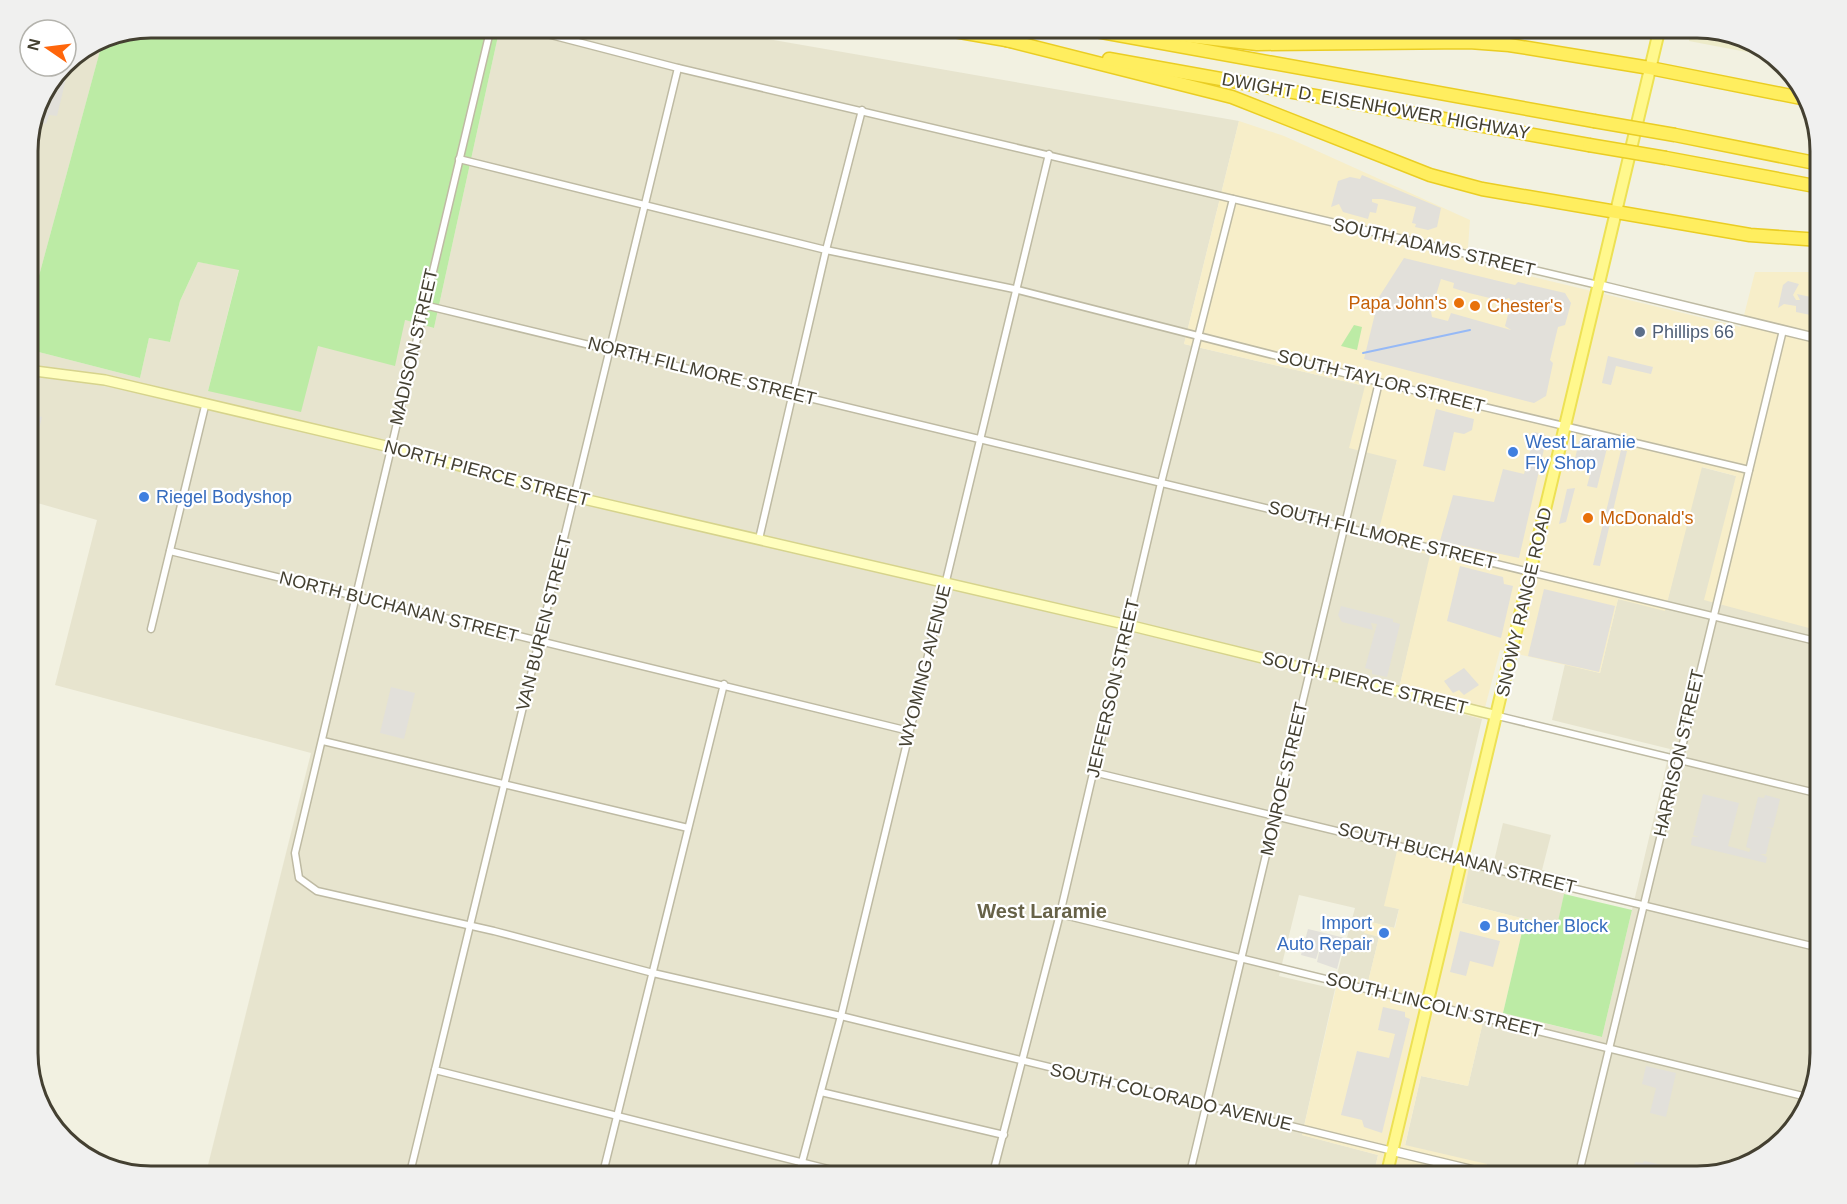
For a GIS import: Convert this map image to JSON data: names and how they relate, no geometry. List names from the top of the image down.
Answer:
{
  "streets": {
    "highway": ["DWIGHT D. EISENHOWER HIGHWAY"],
    "main road": ["NORTH PIERCE STREET", "SNOWY RANGE ROAD", "SOUTH PIERCE STREET"],
    "street": [
      "SOUTH ADAMS STREET",
      "MADISON STREET",
      "NORTH FILLMORE STREET",
      "SOUTH TAYLOR STREET",
      "SOUTH FILLMORE STREET",
      "NORTH BUCHANAN STREET",
      "VAN BUREN STREET",
      "WYOMING AVENUE",
      "JEFFERSON STREET",
      "HARRISON STREET",
      "MONROE STREET",
      "SOUTH BUCHANAN STREET",
      "SOUTH LINCOLN STREET",
      "SOUTH COLORADO AVENUE"
    ]
  },
  "crossings": [
    ["SOUTH ADAMS STREET", "SNOWY RANGE ROAD"],
    ["SOUTH ADAMS STREET", "VAN BUREN STREET"],
    ["SOUTH ADAMS STREET", "WYOMING AVENUE"],
    ["SOUTH ADAMS STREET", "JEFFERSON STREET"],
    ["SOUTH ADAMS STREET", "HARRISON STREET"],
    ["MADISON STREET", "NORTH FILLMORE STREET"],
    ["MADISON STREET", "SOUTH TAYLOR STREET"],
    ["MADISON STREET", "NORTH PIERCE STREET"],
    ["MADISON STREET", "NORTH BUCHANAN STREET"],
    ["MADISON STREET", "SOUTH COLORADO AVENUE"],
    ["NORTH FILLMORE STREET", "SOUTH FILLMORE STREET"],
    ["NORTH FILLMORE STREET", "VAN BUREN STREET"],
    ["NORTH FILLMORE STREET", "WYOMING AVENUE"],
    ["SOUTH TAYLOR STREET", "SNOWY RANGE ROAD"],
    ["SOUTH TAYLOR STREET", "VAN BUREN STREET"],
    ["SOUTH TAYLOR STREET", "WYOMING AVENUE"],
    ["SOUTH TAYLOR STREET", "JEFFERSON STREET"],
    ["SOUTH TAYLOR STREET", "HARRISON STREET"],
    ["SOUTH TAYLOR STREET", "MONROE STREET"],
    ["NORTH PIERCE STREET", "VAN BUREN STREET"],
    ["NORTH PIERCE STREET", "WYOMING AVENUE"],
    ["NORTH PIERCE STREET", "SOUTH PIERCE STREET"],
    ["SOUTH FILLMORE STREET", "SNOWY RANGE ROAD"],
    ["SOUTH FILLMORE STREET", "WYOMING AVENUE"],
    ["SOUTH FILLMORE STREET", "JEFFERSON STREET"],
    ["SOUTH FILLMORE STREET", "HARRISON STREET"],
    ["SOUTH FILLMORE STREET", "MONROE STREET"],
    ["SNOWY RANGE ROAD", "SOUTH PIERCE STREET"],
    ["SNOWY RANGE ROAD", "SOUTH BUCHANAN STREET"],
    ["SNOWY RANGE ROAD", "SOUTH LINCOLN STREET"],
    ["SNOWY RANGE ROAD", "SOUTH COLORADO AVENUE"],
    ["NORTH BUCHANAN STREET", "VAN BUREN STREET"],
    ["NORTH BUCHANAN STREET", "WYOMING AVENUE"],
    ["VAN BUREN STREET", "SOUTH COLORADO AVENUE"],
    ["WYOMING AVENUE", "SOUTH PIERCE STREET"],
    ["WYOMING AVENUE", "SOUTH COLORADO AVENUE"],
    ["SOUTH PIERCE STREET", "JEFFERSON STREET"],
    ["SOUTH PIERCE STREET", "HARRISON STREET"],
    ["SOUTH PIERCE STREET", "MONROE STREET"],
    ["JEFFERSON STREET", "SOUTH BUCHANAN STREET"],
    ["JEFFERSON STREET", "SOUTH LINCOLN STREET"],
    ["JEFFERSON STREET", "SOUTH COLORADO AVENUE"],
    ["HARRISON STREET", "SOUTH BUCHANAN STREET"],
    ["HARRISON STREET", "SOUTH LINCOLN STREET"],
    ["MONROE STREET", "SOUTH BUCHANAN STREET"],
    ["MONROE STREET", "SOUTH LINCOLN STREET"],
    ["MONROE STREET", "SOUTH COLORADO AVENUE"]
  ],
  "districts": ["West Laramie"],
  "places": [
    "Papa John's",
    "Chester's",
    "Phillips 66",
    "West Laramie Fly Shop",
    "Riegel Bodyshop",
    "McDonald's",
    "Butcher Block",
    "Import Auto Repair"
  ],
  "north": "left"
}
